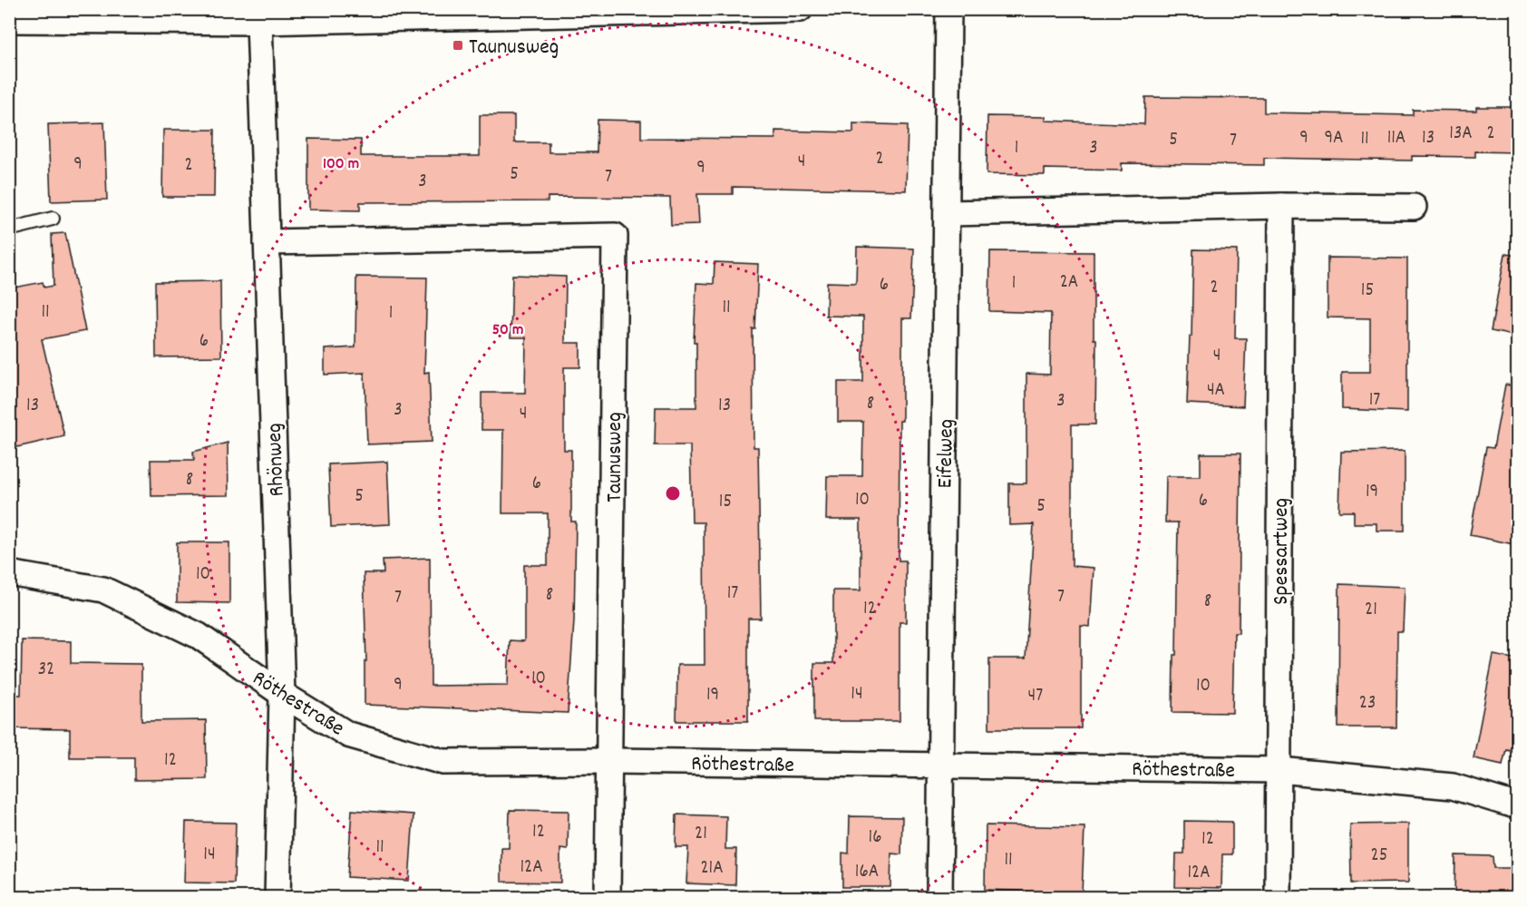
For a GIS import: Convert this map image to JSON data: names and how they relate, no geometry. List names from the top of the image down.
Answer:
{
  "streets": {
    "street": [
      "Eifelweg",
      "Taunusweg",
      "Rhönweg",
      "Spessartweg",
      "Röthestraße"
    ]
  },
  "crossings": [
    ["Eifelweg", "Röthestraße"],
    ["Taunusweg", "Rhönweg"],
    ["Taunusweg", "Röthestraße"],
    ["Rhönweg", "Röthestraße"],
    ["Spessartweg", "Röthestraße"]
  ],
  "places": {
    "transit": ["Taunusweg"]
  },
  "house_numbers": [
    "13A",
    "2",
    "9",
    "9A",
    "11A",
    "13",
    "11",
    "5",
    "7",
    "1",
    "3",
    "2",
    "4",
    "9",
    "2",
    "9",
    "5",
    "7",
    "3",
    "2A",
    "1",
    "6",
    "2",
    "15",
    "11",
    "11",
    "1",
    "6",
    "4",
    "4A",
    "17",
    "3",
    "8",
    "13",
    "13",
    "3",
    "4",
    "8",
    "6",
    "19",
    "5",
    "10",
    "6",
    "15",
    "5",
    "10",
    "17",
    "8",
    "7",
    "7",
    "8",
    "12",
    "21",
    "32",
    "10",
    "9",
    "10",
    "14",
    "19",
    "47",
    "23",
    "12",
    "12",
    "21",
    "16",
    "12",
    "11",
    "14",
    "25",
    "11",
    "12A",
    "21A",
    "16A",
    "12A"
  ],
  "rings": ["100 m", "50 m"]
}
